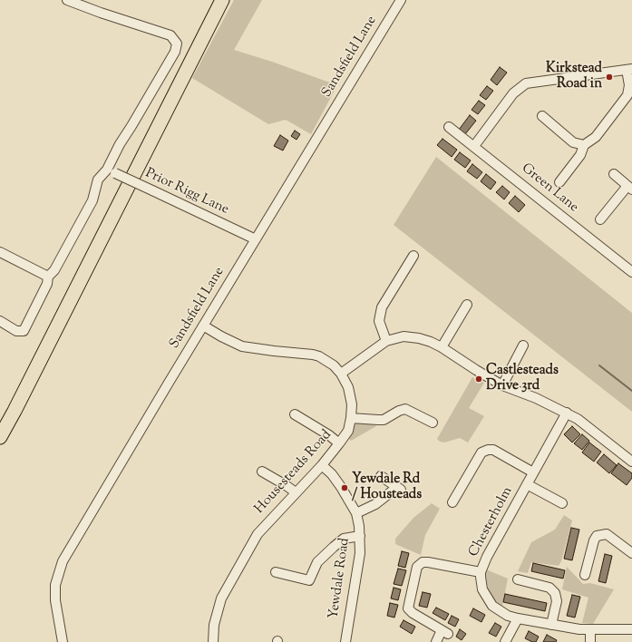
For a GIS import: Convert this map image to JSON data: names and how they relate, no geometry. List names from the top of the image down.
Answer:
{
  "streets": {
    "street": [
      "Sandsfield Lane",
      "Green Lane",
      "Prior Rigg Lane",
      "Housesteads Road",
      "Chesterholm",
      "Yewdale Road"
    ]
  },
  "crossings": [
    ["Sandsfield Lane", "Prior Rigg Lane"],
    ["Sandsfield Lane", "Housesteads Road"],
    ["Housesteads Road", "Yewdale Road"]
  ],
  "places": ["Kirkstead Road in", "Castlesteads Drive 3rd", "Yewdale Rd / Housteads"]
}
